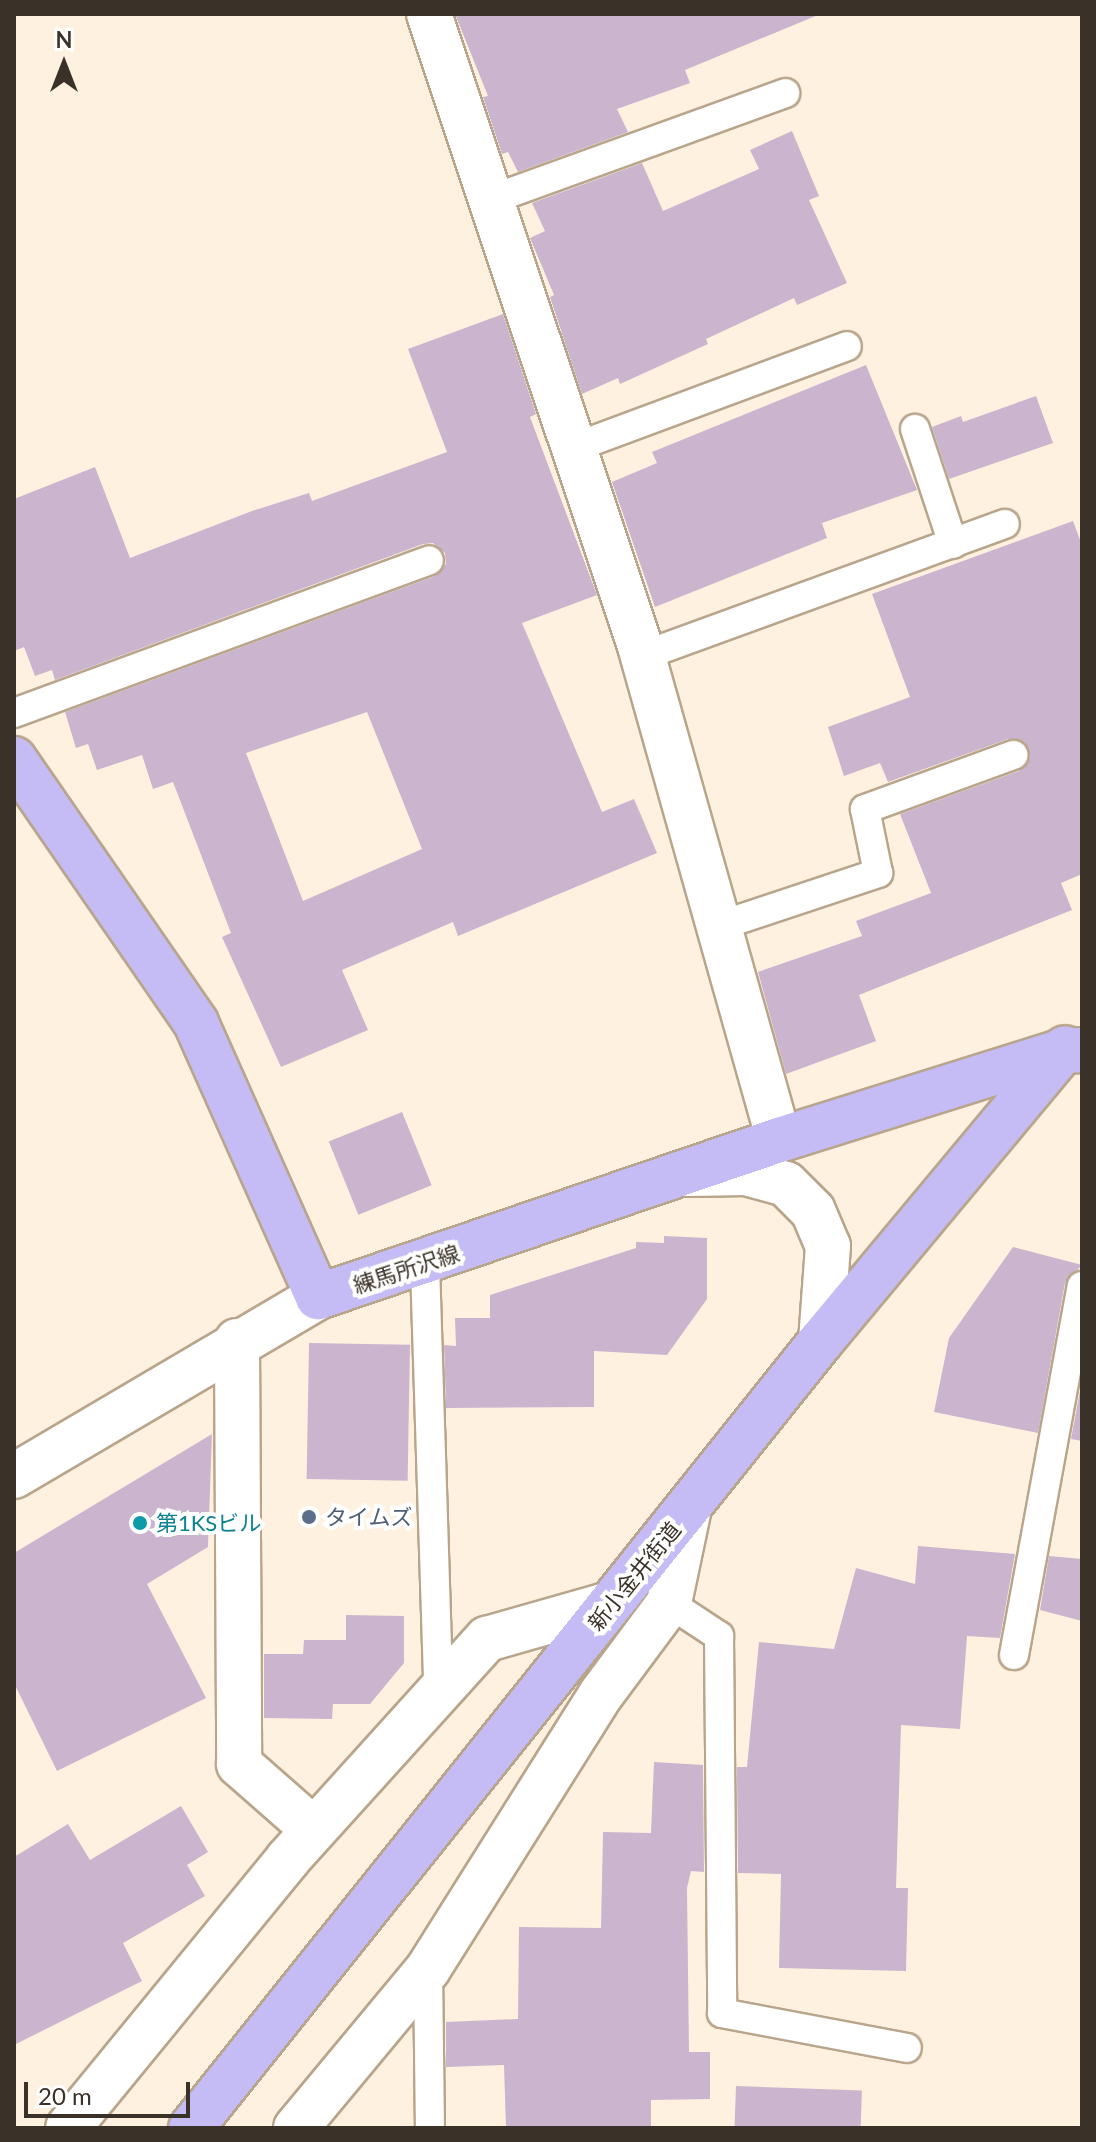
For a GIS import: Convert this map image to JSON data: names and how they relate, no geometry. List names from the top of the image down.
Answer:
{
  "streets": {
    "main road": ["練馬所沢線", "新小金井街道"]
  },
  "crossings": [
    ["練馬所沢線", "新小金井街道"]
  ],
  "places": ["タイムズ", "第1KSビル"],
  "scale_bar": "20 m",
  "north": "top"
}
